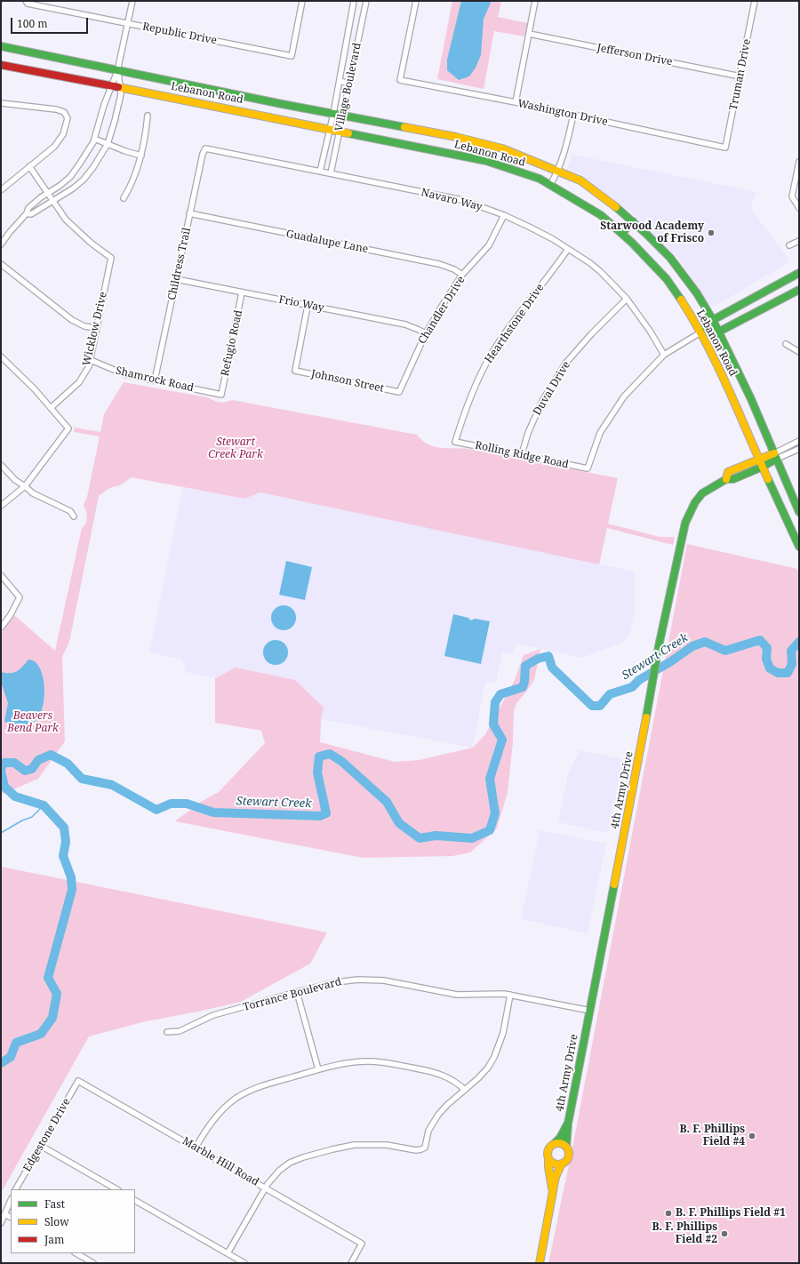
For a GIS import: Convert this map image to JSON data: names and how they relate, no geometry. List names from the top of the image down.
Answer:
{
  "streets": {
    "main road": ["Lebanon Road", "4th Army Drive"],
    "street": [
      "Republic Drive",
      "Jefferson Drive",
      "Truman Drive",
      "Village Boulevard",
      "Washington Drive",
      "Navaro Way",
      "Guadalupe Lane",
      "Childress Trail",
      "Frio Way",
      "Chandler Drive",
      "Hearthstone Drive",
      "Wicklow Drive",
      "Refugio Road",
      "Shamrock Road",
      "Johnson Street",
      "Duval Drive",
      "Rolling Ridge Road",
      "Torrance Boulevard",
      "Edgestone Drive",
      "Marble Hill Road"
    ]
  },
  "crossings": [
    ["Jefferson Drive", "Truman Drive"],
    ["Truman Drive", "Washington Drive"],
    ["Village Boulevard", "Lebanon Road"],
    ["Village Boulevard", "Navaro Way"],
    ["Lebanon Road", "4th Army Drive"],
    ["Navaro Way", "Childress Trail"],
    ["Navaro Way", "Chandler Drive"],
    ["Navaro Way", "Hearthstone Drive"],
    ["Navaro Way", "Duval Drive"],
    ["Navaro Way", "Rolling Ridge Road"],
    ["Guadalupe Lane", "Childress Trail"],
    ["Guadalupe Lane", "Chandler Drive"],
    ["Childress Trail", "Frio Way"],
    ["Childress Trail", "Shamrock Road"],
    ["Frio Way", "Chandler Drive"],
    ["Frio Way", "Refugio Road"],
    ["Frio Way", "Johnson Street"],
    ["Chandler Drive", "Johnson Street"],
    ["Hearthstone Drive", "Rolling Ridge Road"],
    ["Wicklow Drive", "Shamrock Road"],
    ["Refugio Road", "Shamrock Road"],
    ["Duval Drive", "Rolling Ridge Road"],
    ["4th Army Drive", "Torrance Boulevard"],
    ["Edgestone Drive", "Marble Hill Road"]
  ],
  "water": ["Stewart Creek"],
  "parks": ["Stewart Creek Park", "Beavers Bend Park"],
  "places": [
    "Starwood Academy of Frisco",
    "B. F. Phillips Field #4",
    "B. F. Phillips Field #1",
    "B. F. Phillips Field #2"
  ],
  "legend": ["Fast", "Slow", "Jam"],
  "scale_bar": "100 m"
}
